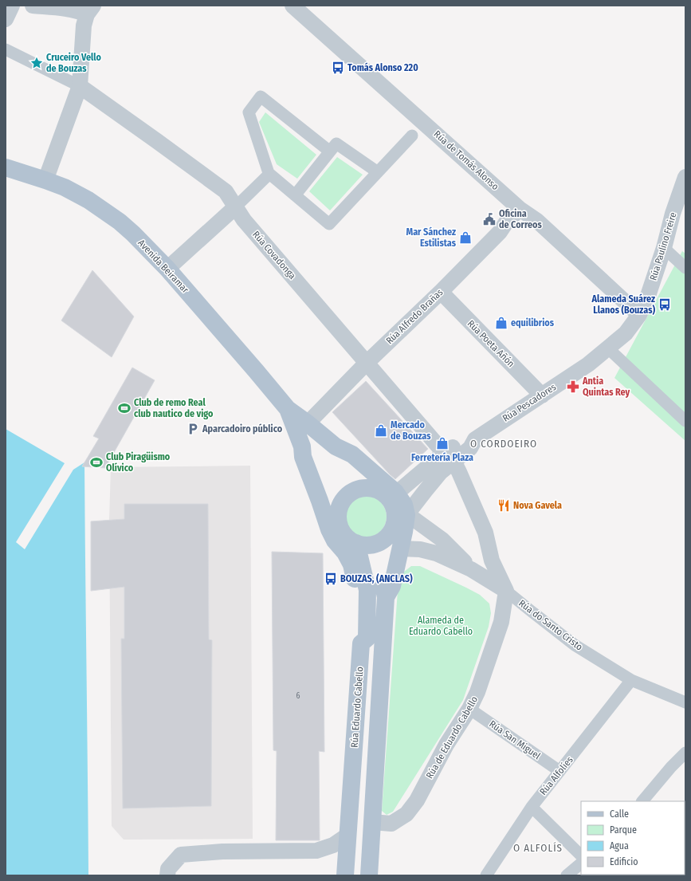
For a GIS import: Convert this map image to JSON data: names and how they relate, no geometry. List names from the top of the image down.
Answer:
{
  "streets": {
    "main road": ["Avenida Beiramar", "Rúa do Santo Cristo", "Rúa Eduardo Cabello"],
    "street": [
      "Rúa de Tomás Alonso",
      "Rúa Paulino Freire",
      "Rúa Covadonga",
      "Rúa Alfredo Brañas",
      "Rúa Poeta Añón",
      "Rúa Pescadores",
      "Rúa de Eduardo Cabello",
      "Rúa San Miguel",
      "Rúa Alfolíes"
    ]
  },
  "crossings": [
    ["Rúa de Tomás Alonso", "Rúa Paulino Freire"],
    ["Rúa de Tomás Alonso", "Rúa Alfredo Brañas"],
    ["Rúa de Tomás Alonso", "Rúa Pescadores"],
    ["Rúa Paulino Freire", "Rúa Pescadores"],
    ["Rúa Covadonga", "Rúa Alfredo Brañas"],
    ["Rúa Covadonga", "Rúa Pescadores"],
    ["Avenida Beiramar", "Rúa Alfredo Brañas"],
    ["Avenida Beiramar", "Rúa Pescadores"],
    ["Avenida Beiramar", "Rúa do Santo Cristo"],
    ["Avenida Beiramar", "Rúa Eduardo Cabello"],
    ["Rúa Alfredo Brañas", "Rúa Poeta Añón"],
    ["Rúa Poeta Añón", "Rúa Pescadores"],
    ["Rúa Pescadores", "Rúa do Santo Cristo"],
    ["Rúa do Santo Cristo", "Rúa Eduardo Cabello"],
    ["Rúa do Santo Cristo", "Rúa de Eduardo Cabello"],
    ["Rúa do Santo Cristo", "Rúa Alfolíes"],
    ["Rúa de Eduardo Cabello", "Rúa San Miguel"],
    ["Rúa San Miguel", "Rúa Alfolíes"]
  ],
  "districts": ["O CORDOEIRO", "O ALFOLÍS"],
  "parks": ["Alameda de Eduardo Cabello"],
  "places": {
    "place": ["Cruceiro Vello de Bouzas"],
    "bus stop": ["Tomás Alonso 220", "Alameda Suárez Llanos (Bouzas)", "BOUZAS, (ANCLAS)"],
    "public building": ["Oficina de Correos"],
    "shop": [
      "Mar Sánchez Estilistas",
      "equilibrios",
      "Mercado de Bouzas",
      "Ferretería Plaza"
    ],
    "pharmacy": ["Antia Quintas Rey"],
    "sports": ["Club de remo Real club nautico de vigo", "Club Piragüismo Olívico"],
    "parking": ["Aparcadoiro público"],
    "restaurant": ["Nova Gavela"]
  },
  "house_numbers": ["6"],
  "legend": [
    "Calle",
    "Parque",
    "Agua",
    "Edificio"
  ]
}
